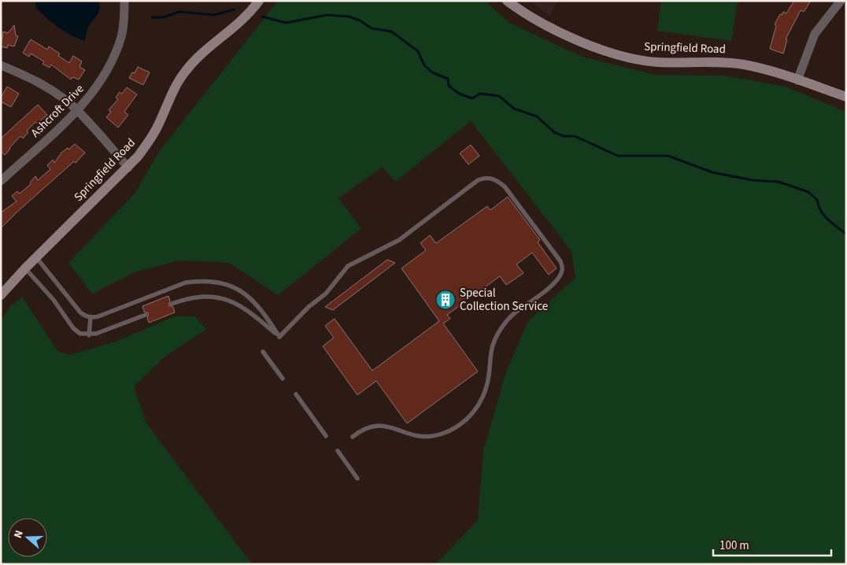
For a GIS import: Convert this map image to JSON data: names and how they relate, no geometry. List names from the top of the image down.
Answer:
{
  "streets": {
    "street": ["Springfield Road", "Ashcroft Drive"]
  },
  "places": {
    "building": ["Special Collection Service"]
  },
  "scale_bar": "100 m",
  "north": "left"
}
